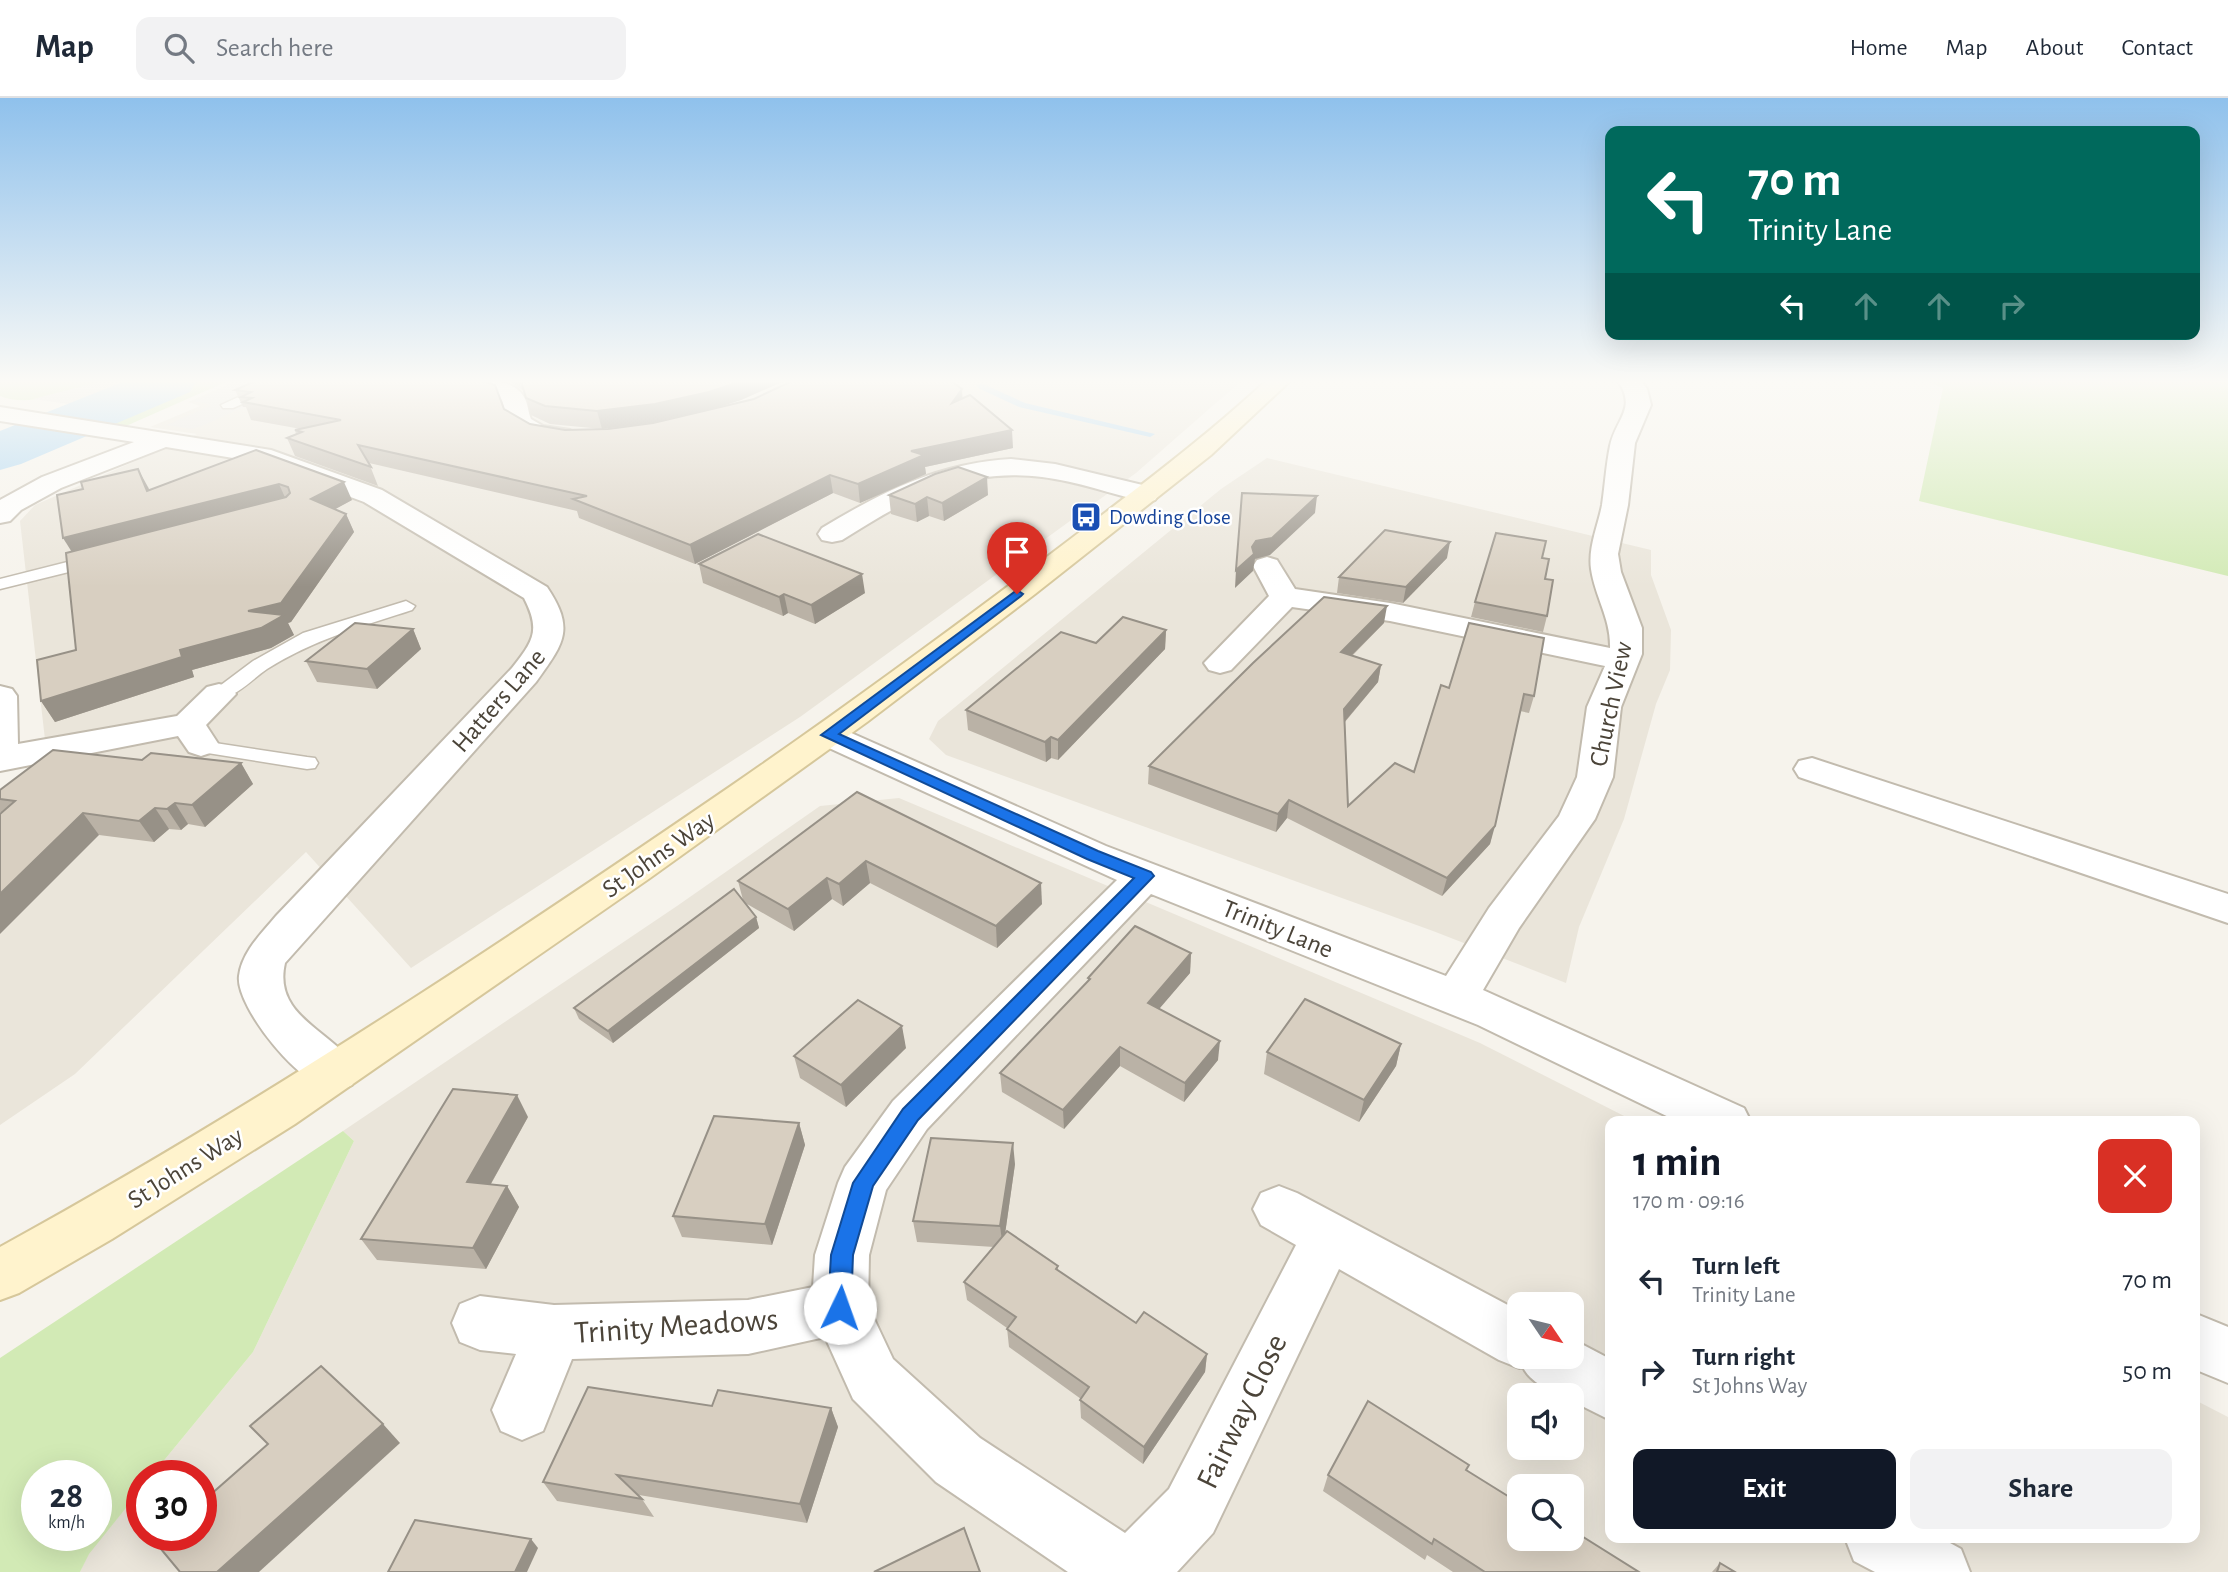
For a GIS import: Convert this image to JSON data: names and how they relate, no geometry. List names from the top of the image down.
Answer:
{
  "streets": {
    "street": [
      "Hatters Lane",
      "Church View",
      "St Johns Way",
      "Trinity Lane",
      "Trinity Meadows",
      "Fairway Close"
    ]
  },
  "crossings": [
    ["Hatters Lane", "St Johns Way"],
    ["Church View", "Trinity Lane"],
    ["St Johns Way", "Trinity Lane"]
  ],
  "places": {
    "bus stop": ["Dowding Close"]
  },
  "north": "bottom right",
  "page": {
    "header": "Map",
    "search": "Search here",
    "nav": [
      "Home",
      "Map",
      "About",
      "Contact"
    ],
    "turn": ["70 m", "Trinity Lane"],
    "heading": ["1 min", "170 m · 09:16"],
    "list": [
      {
        "name": "Turn left",
        "note": "Trinity Lane",
        "value": "70 m"
      },
      {
        "name": "Turn right",
        "note": "St Johns Way",
        "value": "50 m"
      }
    ],
    "buttons": ["Exit", "Share"],
    "speed": "28 km/h",
    "limit": "30"
  }
}
